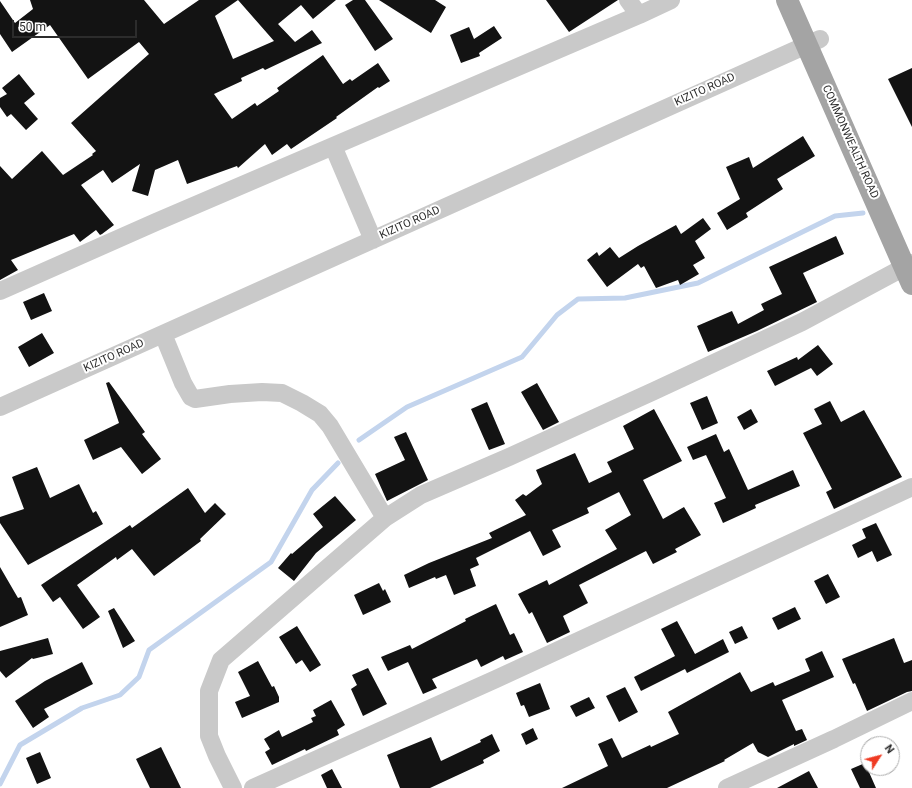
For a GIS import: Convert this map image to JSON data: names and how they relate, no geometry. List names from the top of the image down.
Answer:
{
  "streets": {
    "main road": ["COMMONWEALTH ROAD"],
    "street": ["KIZITO ROAD"]
  },
  "crossings": [
    ["KIZITO ROAD", "COMMONWEALTH ROAD"]
  ],
  "scale_bar": "50 m",
  "north": "top right"
}
